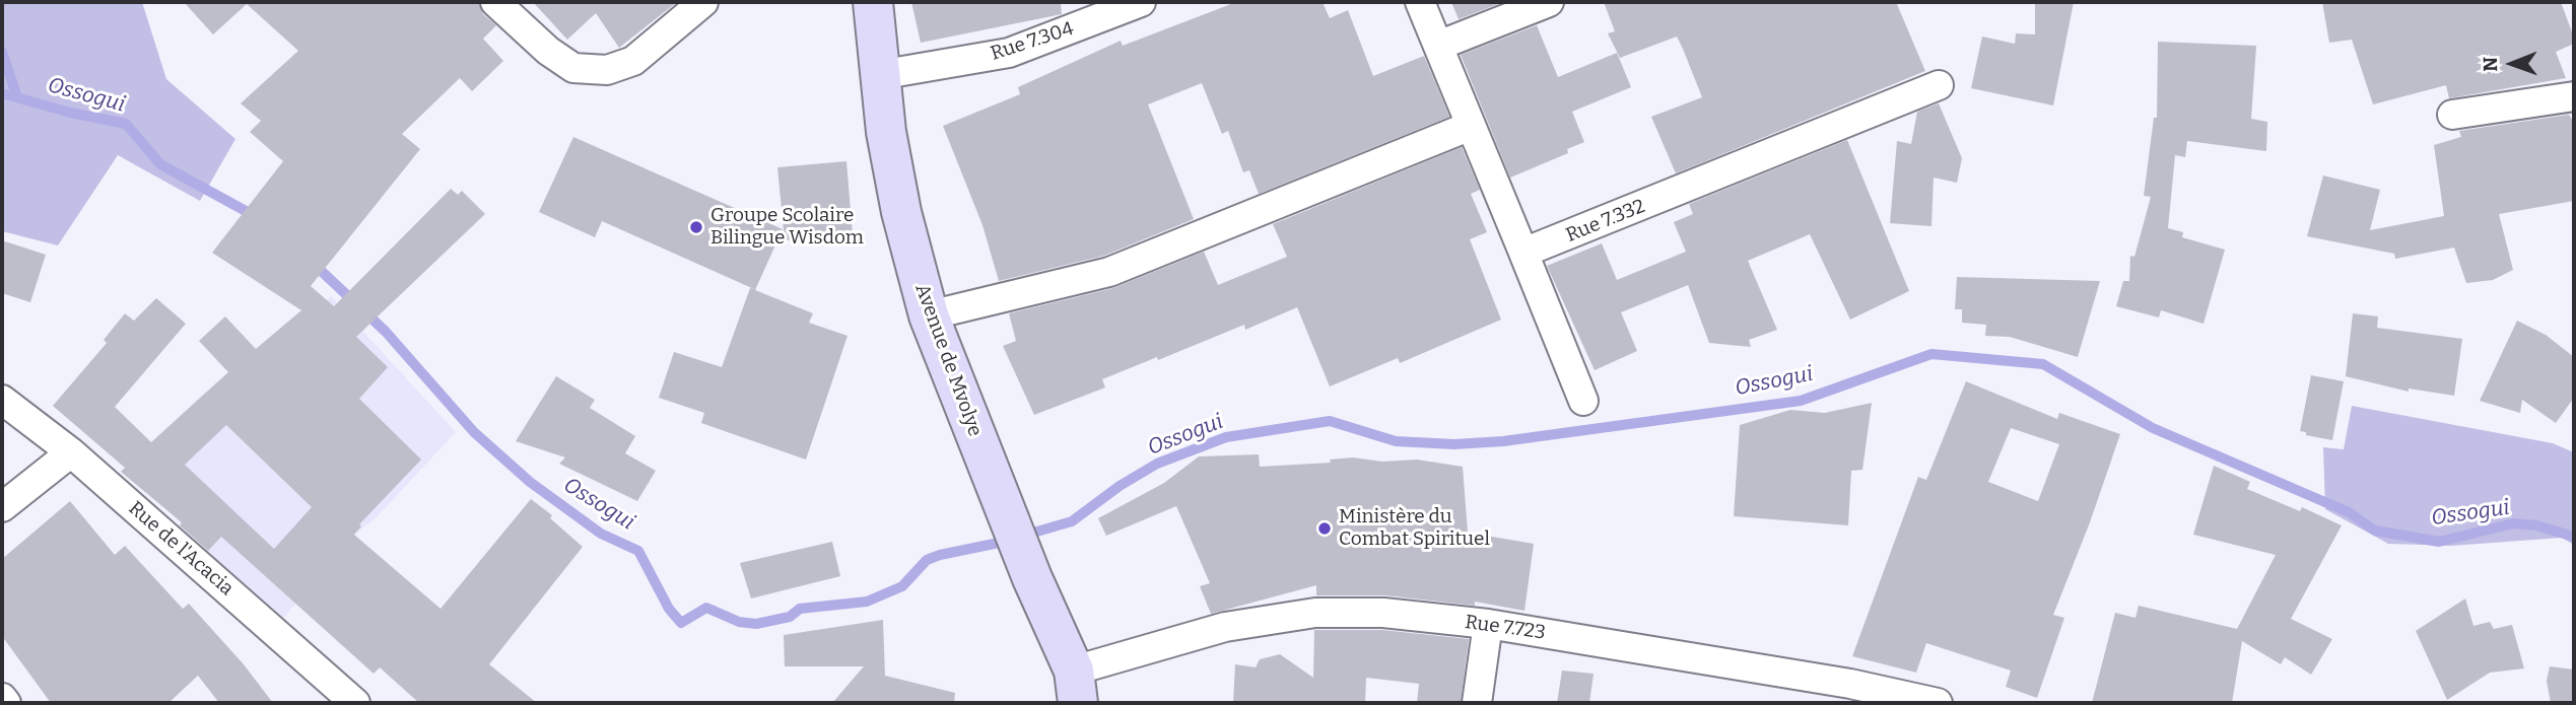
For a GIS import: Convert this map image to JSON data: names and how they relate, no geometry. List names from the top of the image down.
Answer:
{
  "streets": {
    "main road": ["Avenue de Mvolye"],
    "street": [
      "Rue 7.304",
      "Rue 7.332",
      "Rue de l'Acacia",
      "Rue 7.723"
    ]
  },
  "crossings": [
    ["Rue 7.304", "Avenue de Mvolye"],
    ["Avenue de Mvolye", "Rue 7.723"]
  ],
  "water": ["Ossogui"],
  "places": ["Groupe Scolaire Bilingue Wisdom", "Ministère du Combat Spirituel"],
  "north": "left"
}
